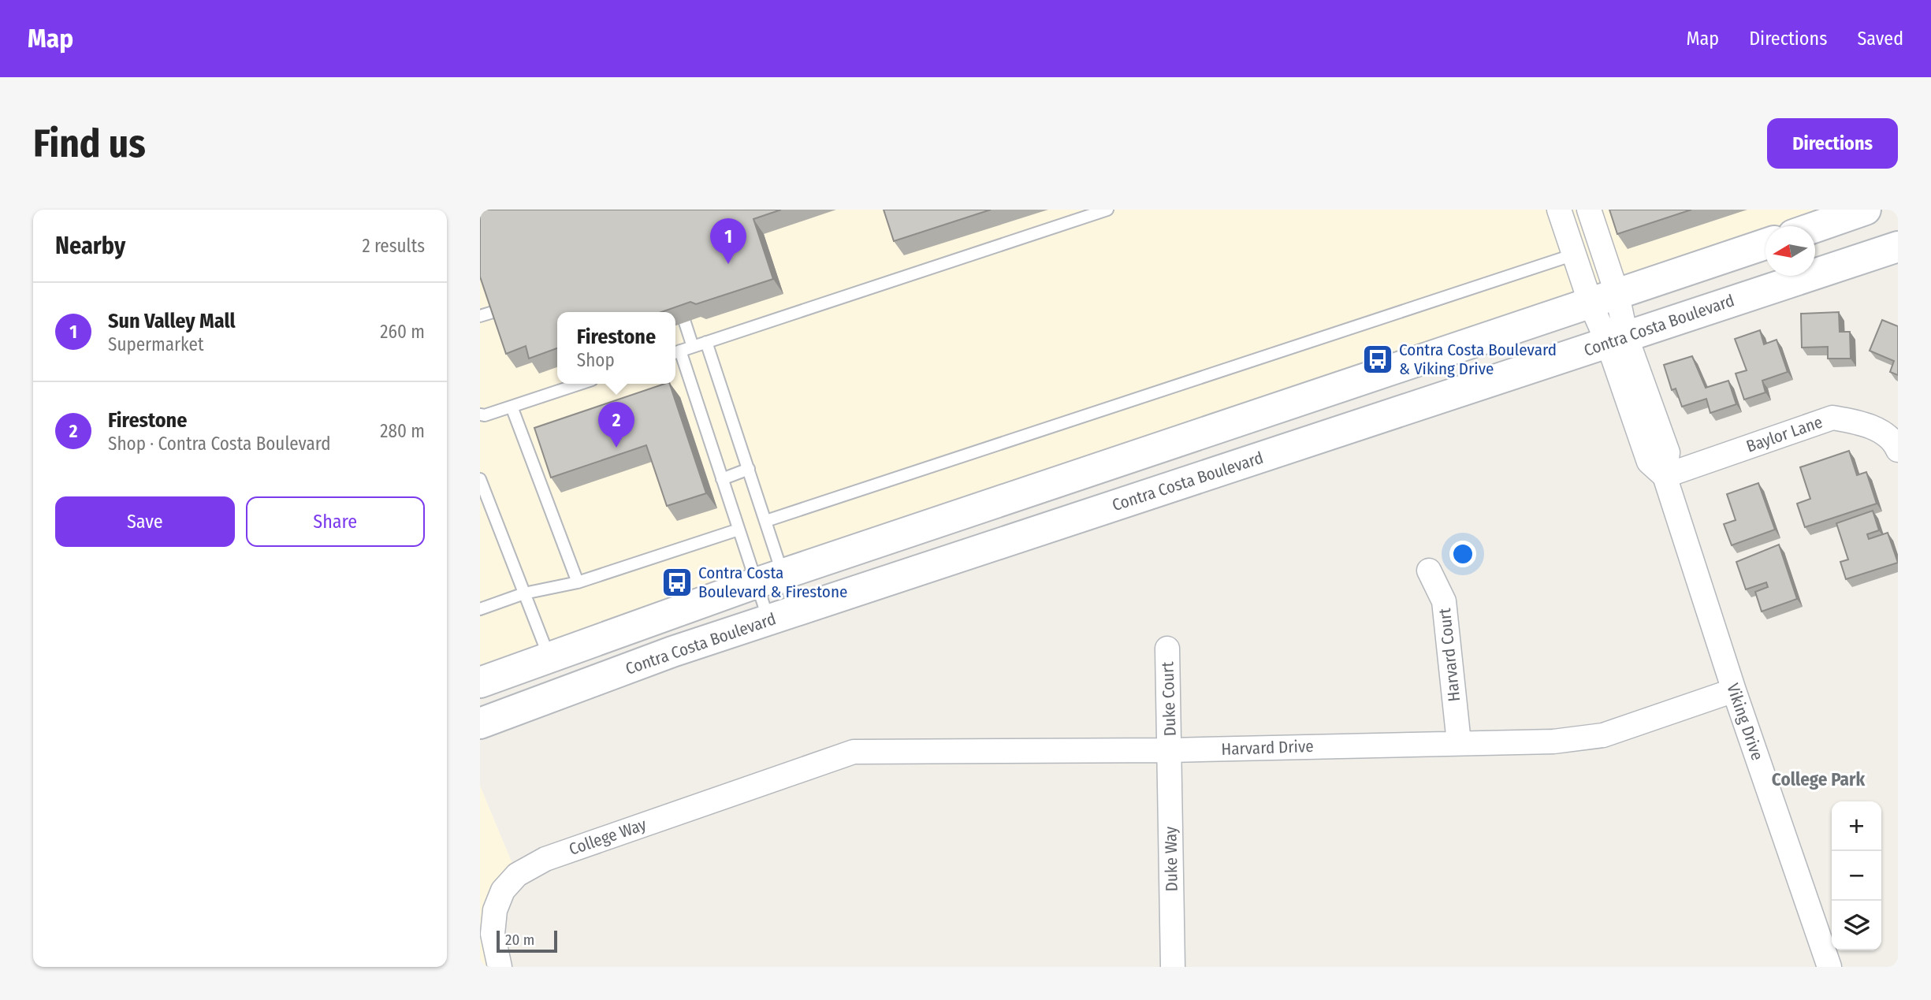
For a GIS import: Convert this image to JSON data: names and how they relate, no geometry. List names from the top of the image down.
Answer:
{
  "streets": {
    "main road": ["Contra Costa Boulevard"],
    "street": [
      "Baylor Lane",
      "Harvard Court",
      "Duke Court",
      "Viking Drive",
      "Harvard Drive",
      "College Way",
      "Duke Way"
    ]
  },
  "crossings": [
    ["Contra Costa Boulevard", "Viking Drive"],
    ["Baylor Lane", "Viking Drive"],
    ["Harvard Court", "Harvard Drive"],
    ["Duke Court", "Harvard Drive"],
    ["Duke Court", "Duke Way"],
    ["Viking Drive", "Harvard Drive"],
    ["Harvard Drive", "College Way"],
    ["Harvard Drive", "Duke Way"]
  ],
  "districts": ["College Park"],
  "places": {
    "bus stop": ["Contra Costa Boulevard & Viking Drive", "Contra Costa Boulevard & Firestone"]
  },
  "scale_bar": "20 m",
  "north": "left",
  "page": {
    "header": "Map",
    "nav": ["Map", "Directions", "Saved"],
    "buttons": [
      "Directions",
      ["Save", "Share"]
    ],
    "title": "Find us",
    "heading": ["Nearby", "2 results"],
    "pins": ["1", "2"],
    "list": [
      {
        "mark": "1",
        "name": "Sun Valley Mall",
        "note": "Supermarket",
        "value": "260 m"
      },
      {
        "mark": "2",
        "name": "Firestone",
        "note": "Shop · Contra Costa Boulevard",
        "value": "280 m"
      }
    ],
    "popup": ["Firestone", "Shop"],
    "map_buttons": ["+", "−"],
    "scale": "20 m"
  }
}
